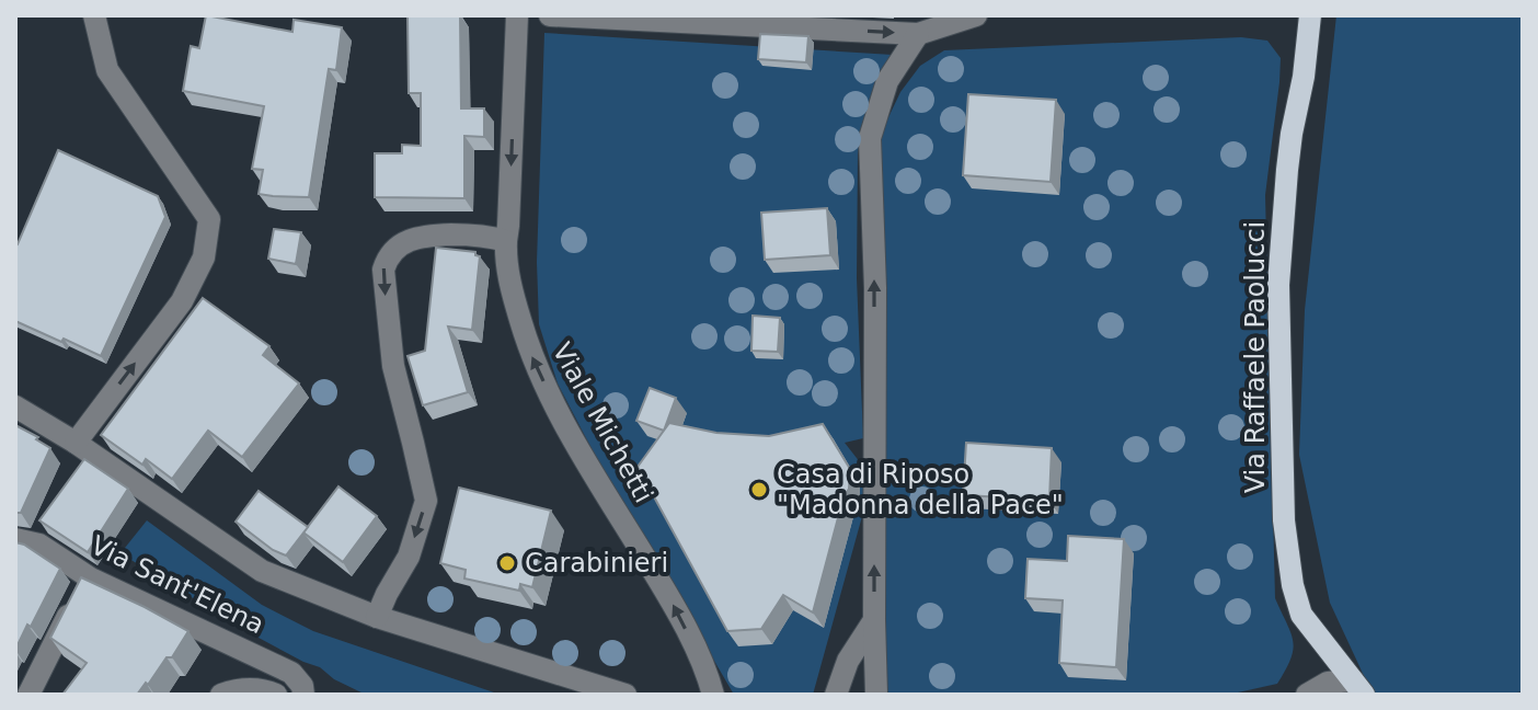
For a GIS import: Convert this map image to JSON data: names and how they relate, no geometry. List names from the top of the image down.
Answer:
{
  "streets": {
    "main road": ["Via Raffaele Paolucci"],
    "street": ["Viale Michetti", "Via Sant'Elena"]
  },
  "places": ["Casa di Riposo \"Madonna della Pace\"", "Carabinieri"]
}
